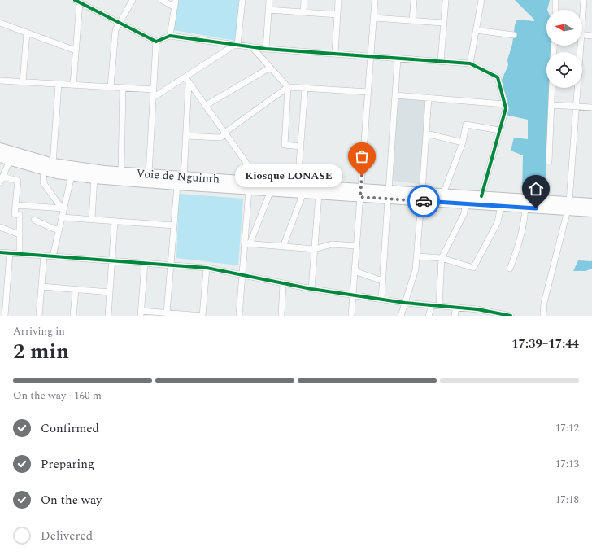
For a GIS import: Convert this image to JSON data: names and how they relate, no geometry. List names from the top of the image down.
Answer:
{
  "streets": {
    "highway": ["Voie de Nguinth"]
  },
  "places": ["Kiosque LONASE"],
  "north": "left",
  "page": {
    "bubble": "Kiosque LONASE",
    "heading": ["2 min", "Arriving in", "17:39–17:44"],
    "bar": "On the way · 160 m",
    "list": [
      ["Confirmed", "17:12"],
      ["Preparing", "17:13"],
      ["On the way", "17:18"],
      "Delivered"
    ]
  }
}
